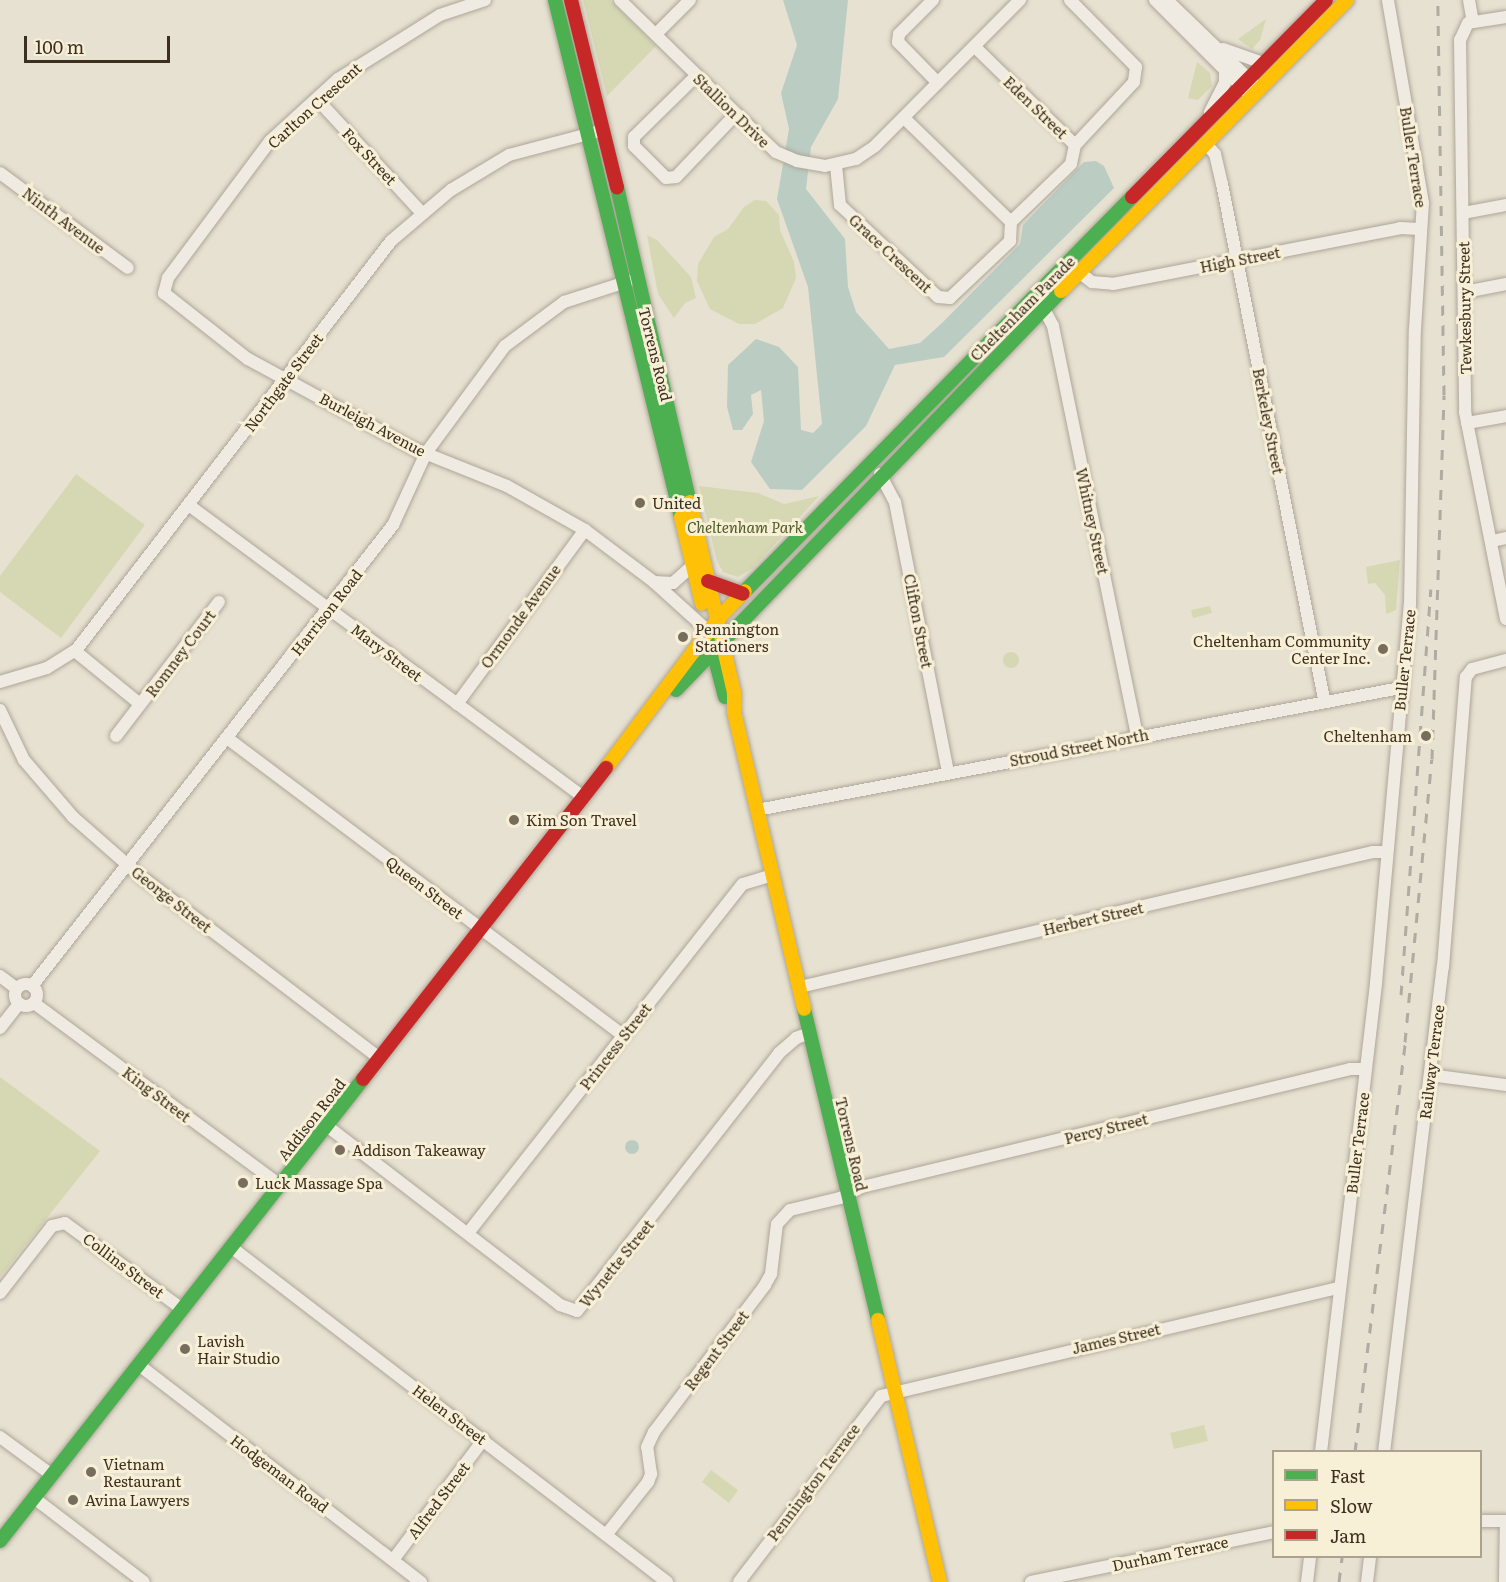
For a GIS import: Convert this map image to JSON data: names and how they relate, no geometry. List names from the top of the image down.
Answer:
{
  "streets": {
    "main road": ["Cheltenham Parade", "Torrens Road", "Addison Road"],
    "street": [
      "Carlton Crescent",
      "Eden Street",
      "Stallion Drive",
      "Fox Street",
      "Buller Terrace",
      "Ninth Avenue",
      "Grace Crescent",
      "High Street",
      "Tewkesbury Street",
      "Northgate Street",
      "Berkeley Street",
      "Burleigh Avenue",
      "Whitney Street",
      "Harrison Road",
      "Ormonde Avenue",
      "Clifton Street",
      "Mary Street",
      "Romney Court",
      "Stroud Street North",
      "Queen Street",
      "George Street",
      "Herbert Street",
      "Princess Street",
      "Railway Terrace",
      "King Street",
      "Percy Street",
      "Wynette Street",
      "Collins Street",
      "James Street",
      "Regent Street",
      "Helen Street",
      "Hodgeman Road",
      "Pennington Terrace",
      "Alfred Street",
      "Durham Terrace"
    ]
  },
  "crossings": [
    ["Carlton Crescent", "Fox Street"],
    ["Carlton Crescent", "Burleigh Avenue"],
    ["Eden Street", "Stallion Drive"],
    ["Eden Street", "Grace Crescent"],
    ["Stallion Drive", "Grace Crescent"],
    ["Fox Street", "Northgate Street"],
    ["Buller Terrace", "High Street"],
    ["Buller Terrace", "Stroud Street North"],
    ["Buller Terrace", "Herbert Street"],
    ["Buller Terrace", "Percy Street"],
    ["Buller Terrace", "James Street"],
    ["High Street", "Cheltenham Parade"],
    ["High Street", "Berkeley Street"],
    ["Cheltenham Parade", "Torrens Road"],
    ["Cheltenham Parade", "Berkeley Street"],
    ["Cheltenham Parade", "Burleigh Avenue"],
    ["Cheltenham Parade", "Whitney Street"],
    ["Cheltenham Parade", "Clifton Street"],
    ["Cheltenham Parade", "Addison Road"],
    ["Torrens Road", "Northgate Street"],
    ["Torrens Road", "Burleigh Avenue"],
    ["Torrens Road", "Harrison Road"],
    ["Torrens Road", "Stroud Street North"],
    ["Torrens Road", "Herbert Street"],
    ["Torrens Road", "Princess Street"],
    ["Torrens Road", "Addison Road"],
    ["Torrens Road", "Percy Street"],
    ["Torrens Road", "Wynette Street"],
    ["Torrens Road", "James Street"],
    ["Torrens Road", "Regent Street"],
    ["Torrens Road", "Pennington Terrace"],
    ["Northgate Street", "Burleigh Avenue"],
    ["Northgate Street", "Mary Street"],
    ["Northgate Street", "Romney Court"],
    ["Berkeley Street", "Stroud Street North"],
    ["Burleigh Avenue", "Harrison Road"],
    ["Burleigh Avenue", "Ormonde Avenue"],
    ["Burleigh Avenue", "Addison Road"],
    ["Whitney Street", "Stroud Street North"],
    ["Harrison Road", "Mary Street"],
    ["Harrison Road", "Queen Street"],
    ["Harrison Road", "George Street"],
    ["Harrison Road", "King Street"],
    ["Ormonde Avenue", "Mary Street"],
    ["Clifton Street", "Stroud Street North"],
    ["Mary Street", "Addison Road"],
    ["Queen Street", "Princess Street"],
    ["Queen Street", "Addison Road"],
    ["George Street", "Addison Road"],
    ["Princess Street", "Wynette Street"],
    ["King Street", "Addison Road"],
    ["Addison Road", "Wynette Street"],
    ["Addison Road", "Collins Street"],
    ["Addison Road", "Helen Street"],
    ["Addison Road", "Hodgeman Road"],
    ["Percy Street", "Regent Street"],
    ["James Street", "Pennington Terrace"],
    ["Regent Street", "Helen Street"],
    ["Helen Street", "Alfred Street"],
    ["Hodgeman Road", "Alfred Street"]
  ],
  "parks": ["Cheltenham Park"],
  "places": [
    "United",
    "Pennington Stationers",
    "Cheltenham Community Center Inc.",
    "Cheltenham",
    "Kim Son Travel",
    "Addison Takeaway",
    "Luck Massage Spa",
    "Lavish Hair Studio",
    "Vietnam Restaurant",
    "Avina Lawyers"
  ],
  "legend": ["Fast", "Slow", "Jam"],
  "scale_bar": "100 m"
}
